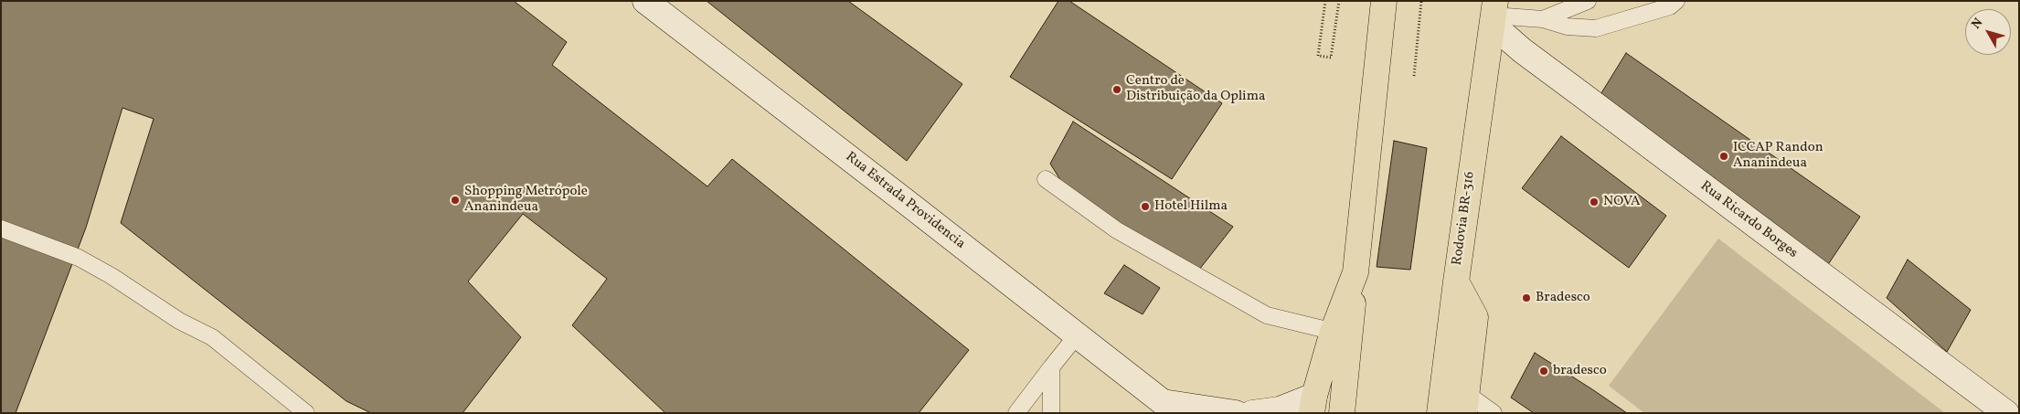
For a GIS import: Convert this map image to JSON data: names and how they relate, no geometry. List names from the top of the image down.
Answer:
{
  "streets": {
    "highway": ["Rodovia BR-316"],
    "main road": ["Rua Estrada Providencia", "Rua Ricardo Borges"]
  },
  "crossings": [
    ["Rodovia BR-316", "Rua Ricardo Borges"]
  ],
  "places": [
    "Centro de Distribuição da Oplima",
    "ICCAP Randon Ananindeua",
    "Shopping Metrópole Ananindeua",
    "NOVA",
    "Hotel Hilma",
    "Bradesco",
    "bradesco"
  ],
  "north": "top left"
}
